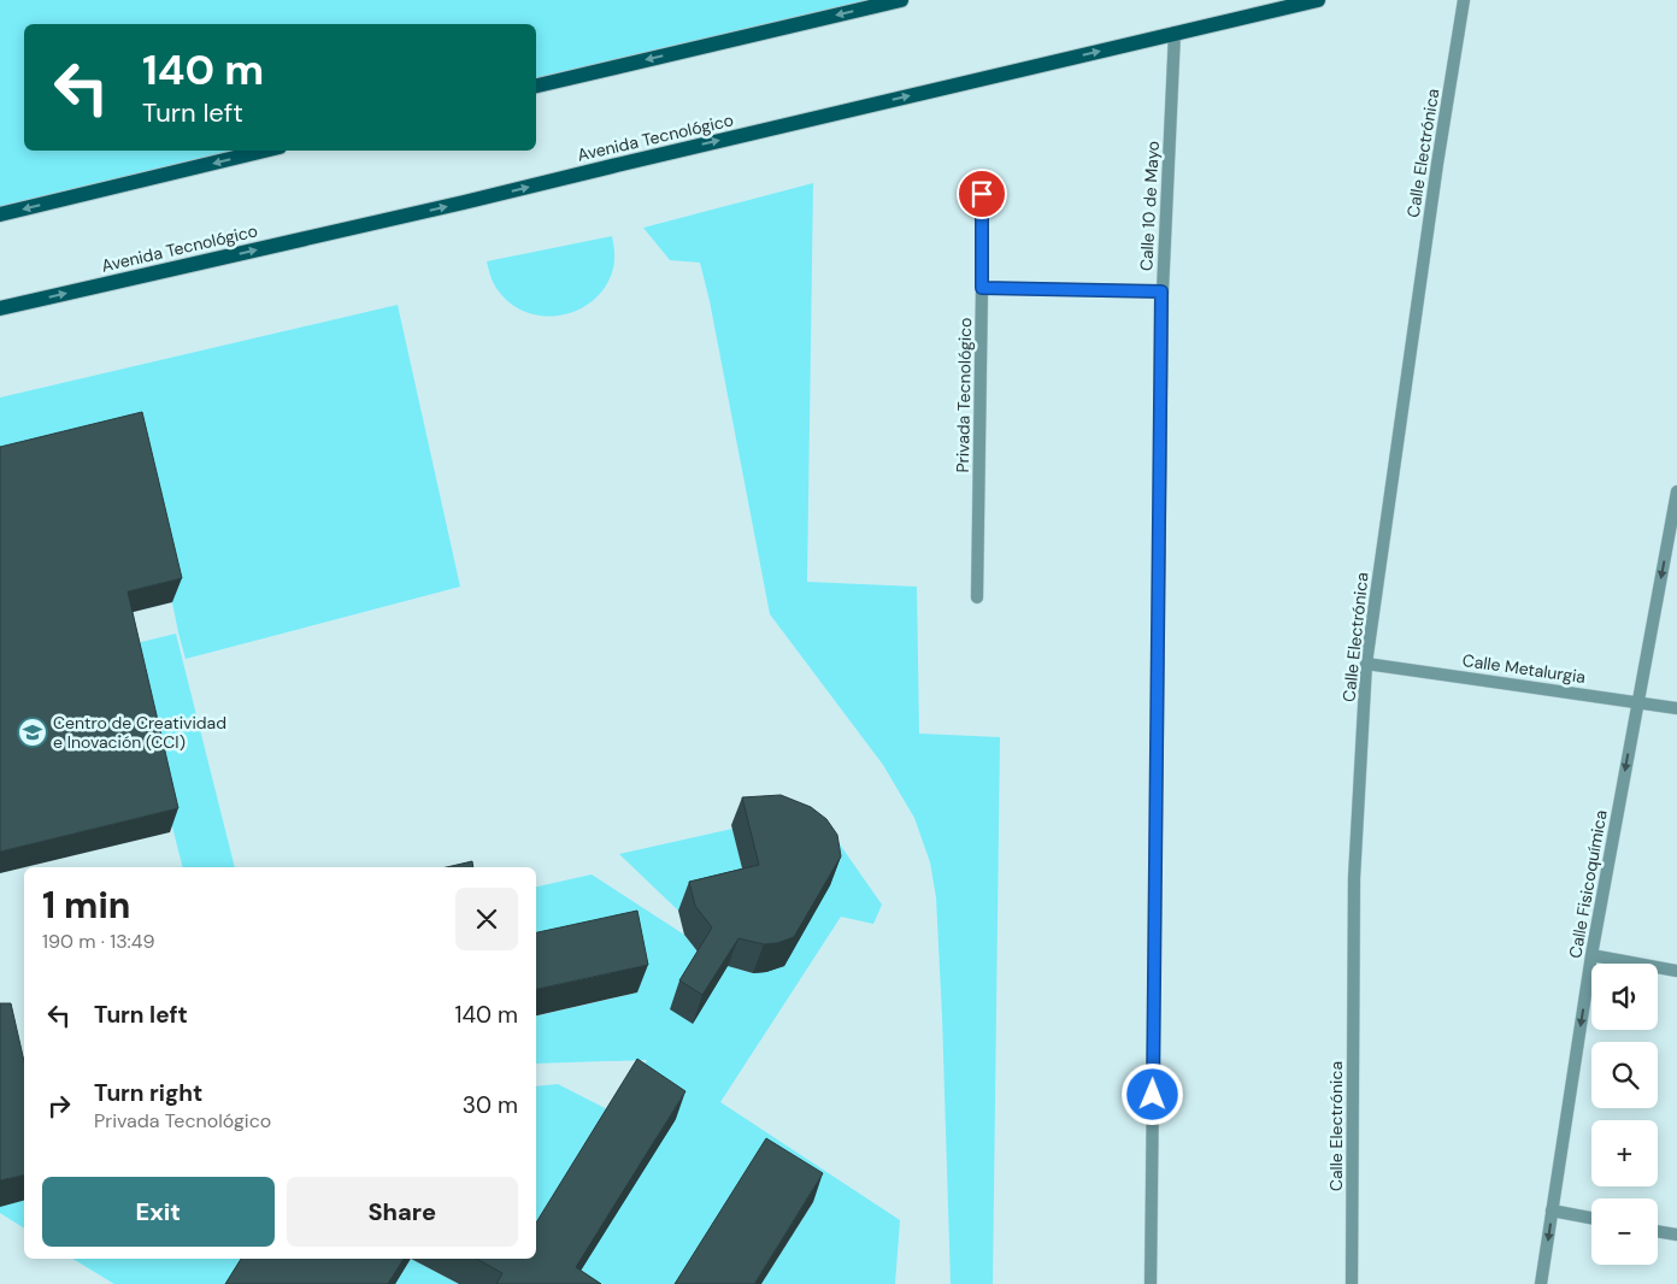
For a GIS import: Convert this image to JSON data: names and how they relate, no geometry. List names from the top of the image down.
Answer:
{
  "streets": {
    "main road": ["Avenida Tecnológico"],
    "street": [
      "Calle Electrónica",
      "Calle 10 de Mayo",
      "Privada Tecnológico",
      "Calle Metalurgia",
      "Calle Fisicoquímica"
    ]
  },
  "crossings": [
    ["Avenida Tecnológico", "Calle 10 de Mayo"],
    ["Calle Electrónica", "Calle Metalurgia"],
    ["Calle Metalurgia", "Calle Fisicoquímica"]
  ],
  "one_way": ["Calle Fisicoquímica"],
  "places": {
    "school or university": ["Centro de Creatividad e Inovación (CCI)"]
  },
  "page": {
    "turn": ["140 m", "Turn left"],
    "heading": ["1 min", "190 m · 13:49"],
    "map_buttons": ["+", "−"],
    "list": [
      {
        "name": "Turn left",
        "value": "140 m"
      },
      {
        "name": "Turn right",
        "note": "Privada Tecnológico",
        "value": "30 m"
      }
    ],
    "buttons": ["Exit", "Share"]
  }
}
